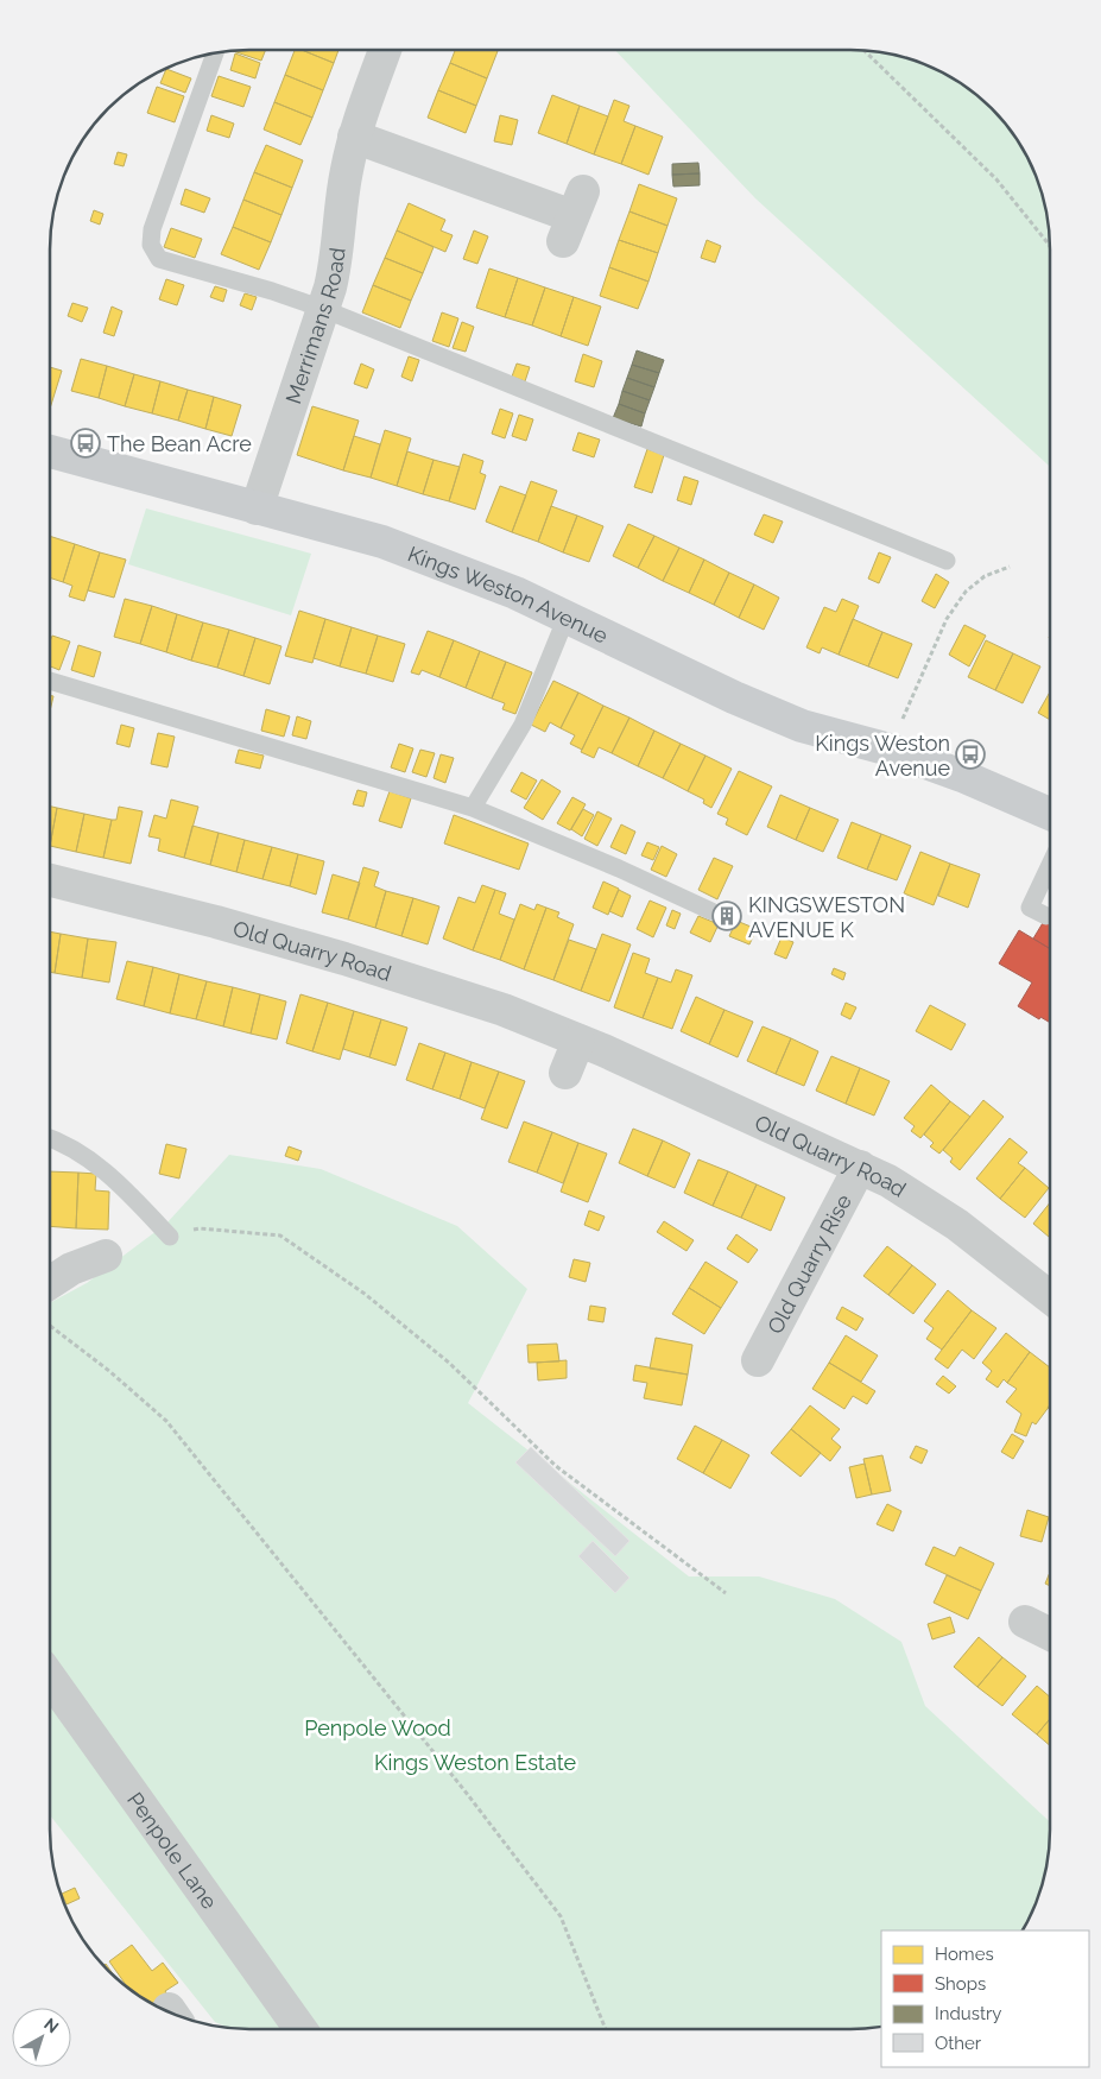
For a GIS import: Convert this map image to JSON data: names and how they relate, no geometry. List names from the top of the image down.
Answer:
{
  "streets": {
    "street": [
      "Merrimans Road",
      "Kings Weston Avenue",
      "Old Quarry Road",
      "Old Quarry Rise",
      "Penpole Lane"
    ]
  },
  "crossings": [
    ["Merrimans Road", "Kings Weston Avenue"],
    ["Old Quarry Road", "Old Quarry Rise"]
  ],
  "parks": ["Penpole Wood", "Kings Weston Estate"],
  "places": {
    "bus stop": ["The Bean Acre", "Kings Weston Avenue"],
    "building": ["KINGSWESTON AVENUE K"]
  },
  "legend": [
    "Homes",
    "Shops",
    "Industry",
    "Other"
  ],
  "north": "top right"
}
